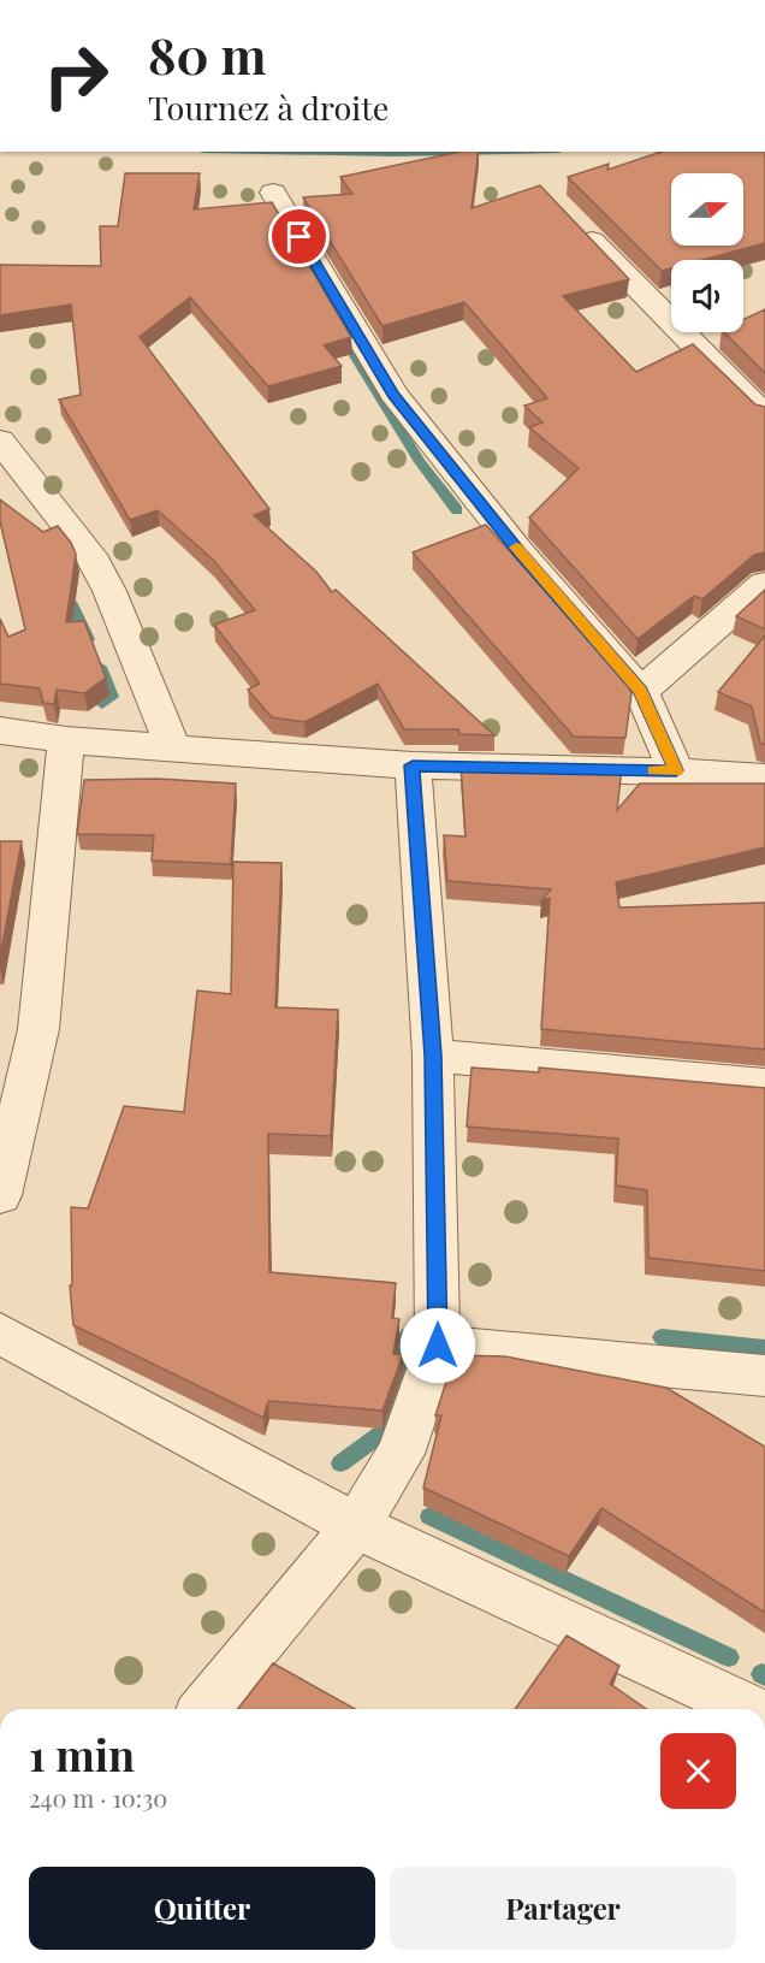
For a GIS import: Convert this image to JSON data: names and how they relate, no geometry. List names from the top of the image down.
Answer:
{
  "north": "right",
  "page": {
    "turn": ["80 m", "Tournez à droite"],
    "heading": ["1 min", "240 m · 10:30"],
    "buttons": ["Quitter", "Partager"]
  }
}
